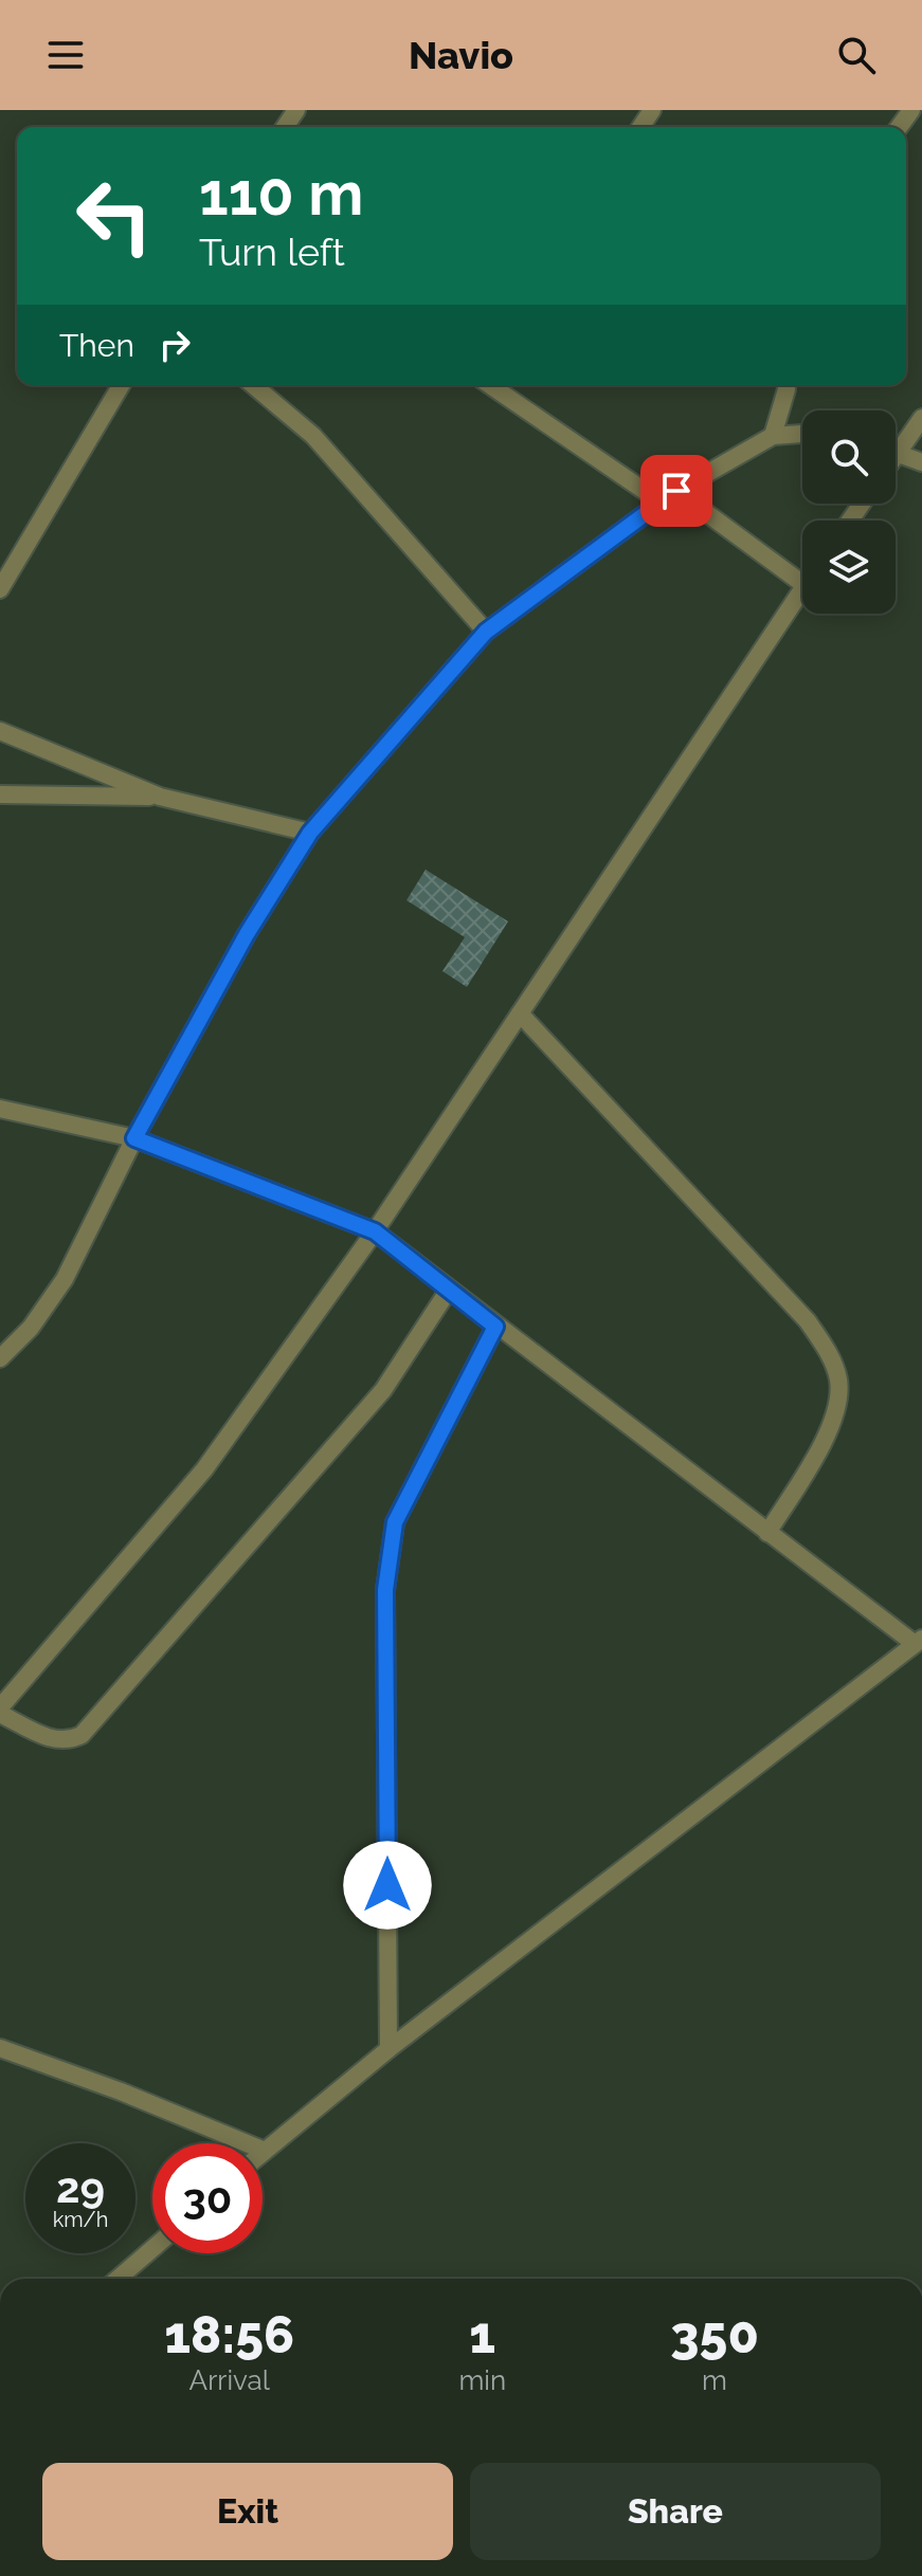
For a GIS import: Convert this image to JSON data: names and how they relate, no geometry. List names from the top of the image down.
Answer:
{
  "page": {
    "header": "Navio",
    "turn": ["110 m", "Turn left"],
    "then": "Then",
    "speed": "29 km/h",
    "limit": "30",
    "eta": [
      "18:56",
      "Arrival",
      "1",
      "min",
      "350",
      "m"
    ],
    "buttons": ["Exit", "Share"]
  }
}
